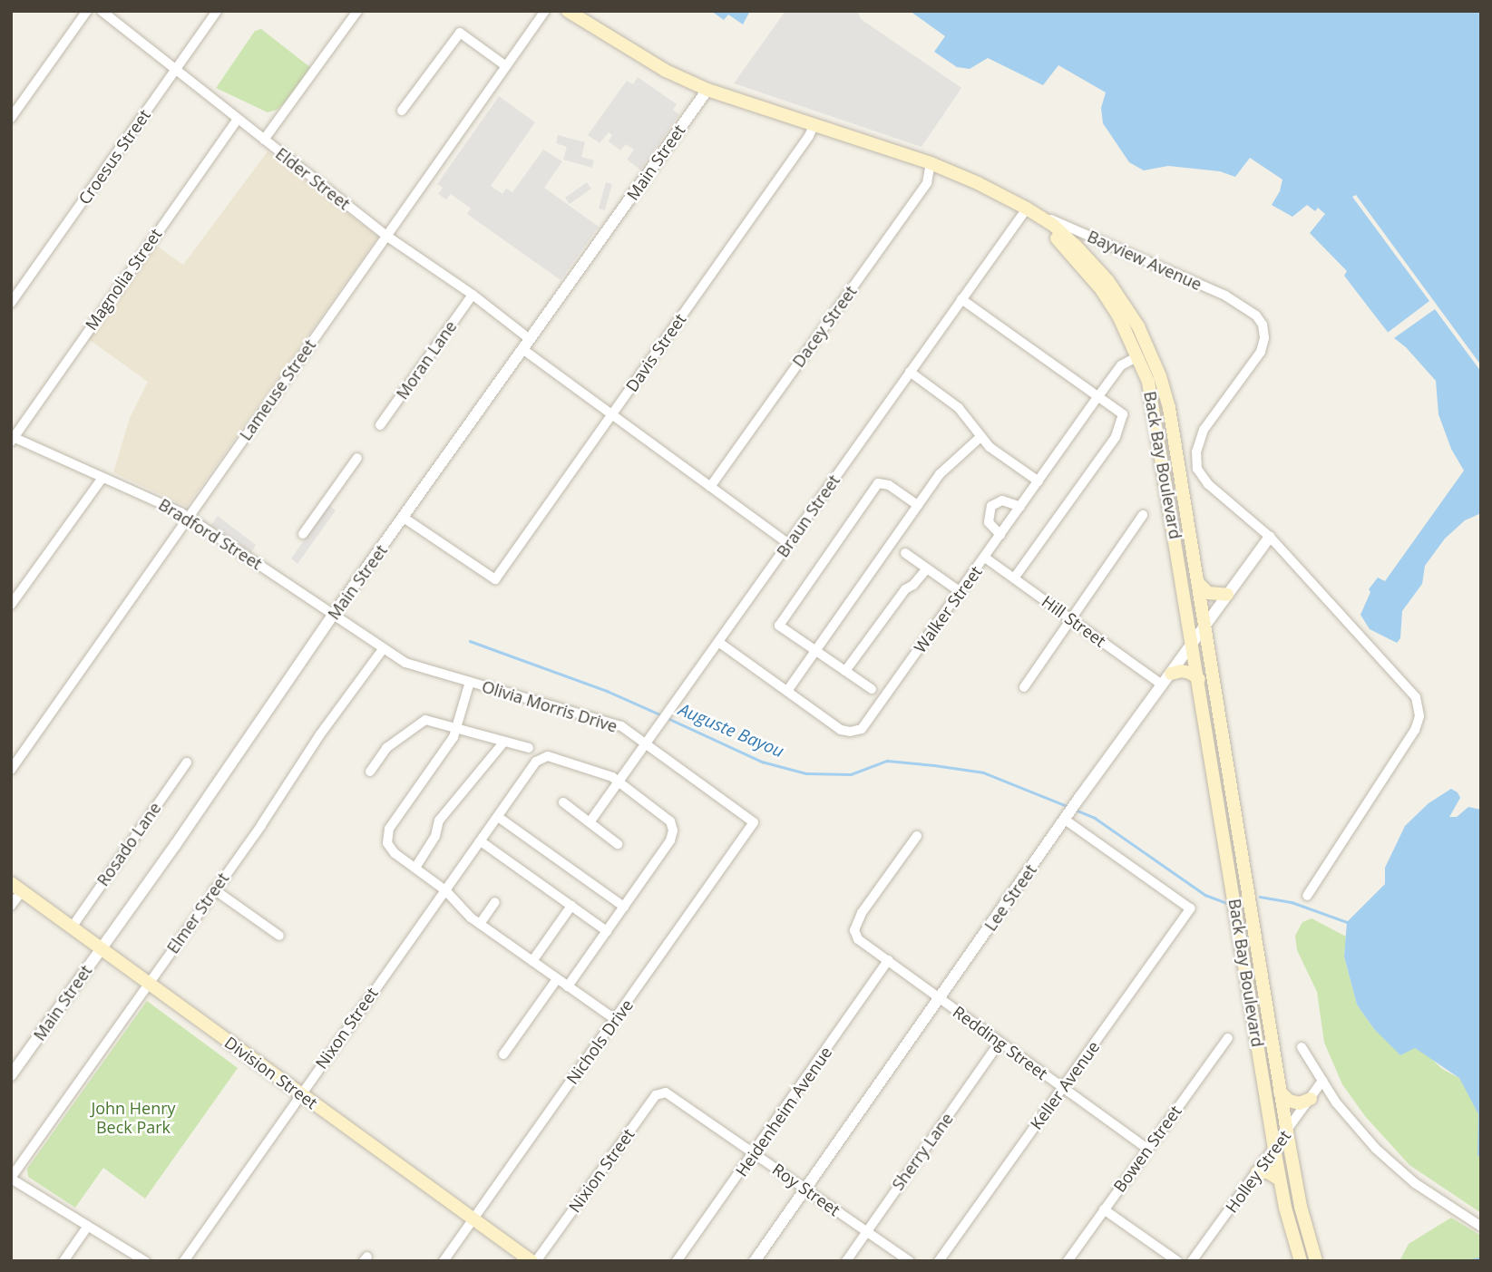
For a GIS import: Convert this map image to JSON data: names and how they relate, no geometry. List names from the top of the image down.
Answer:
{
  "streets": {
    "main road": ["Bayview Avenue", "Back Bay Boulevard", "Division Street"],
    "street": [
      "Croesus Street",
      "Main Street",
      "Elder Street",
      "Magnolia Street",
      "Dacey Street",
      "Davis Street",
      "Moran Lane",
      "Lameuse Street",
      "Braun Street",
      "Bradford Street",
      "Walker Street",
      "Hill Street",
      "Olivia Morris Drive",
      "Rosado Lane",
      "Lee Street",
      "Elmer Street",
      "Nixon Street",
      "Nichols Drive",
      "Redding Street",
      "Keller Avenue",
      "Heidenheim Avenue",
      "Bowen Street",
      "Sherry Lane",
      "Nixion Street",
      "Holley Street",
      "Roy Street"
    ]
  },
  "crossings": [
    ["Croesus Street", "Elder Street"],
    ["Main Street", "Elder Street"],
    ["Main Street", "Bayview Avenue"],
    ["Main Street", "Davis Street"],
    ["Main Street", "Bradford Street"],
    ["Main Street", "Olivia Morris Drive"],
    ["Main Street", "Division Street"],
    ["Elder Street", "Magnolia Street"],
    ["Elder Street", "Moran Lane"],
    ["Elder Street", "Lameuse Street"],
    ["Bayview Avenue", "Dacey Street"],
    ["Bayview Avenue", "Davis Street"],
    ["Bayview Avenue", "Back Bay Boulevard"],
    ["Bayview Avenue", "Braun Street"],
    ["Bayview Avenue", "Lee Street"],
    ["Magnolia Street", "Bradford Street"],
    ["Lameuse Street", "Bradford Street"],
    ["Back Bay Boulevard", "Braun Street"],
    ["Back Bay Boulevard", "Walker Street"],
    ["Back Bay Boulevard", "Lee Street"],
    ["Back Bay Boulevard", "Holley Street"],
    ["Braun Street", "Walker Street"],
    ["Braun Street", "Olivia Morris Drive"],
    ["Braun Street", "Nixon Street"],
    ["Bradford Street", "Olivia Morris Drive"],
    ["Walker Street", "Hill Street"],
    ["Hill Street", "Lee Street"],
    ["Olivia Morris Drive", "Elmer Street"],
    ["Olivia Morris Drive", "Nichols Drive"],
    ["Rosado Lane", "Division Street"],
    ["Lee Street", "Redding Street"],
    ["Lee Street", "Keller Avenue"],
    ["Lee Street", "Roy Street"],
    ["Elmer Street", "Division Street"],
    ["Nixon Street", "Division Street"],
    ["Nichols Drive", "Division Street"],
    ["Redding Street", "Keller Avenue"],
    ["Redding Street", "Heidenheim Avenue"],
    ["Redding Street", "Bowen Street"],
    ["Redding Street", "Sherry Lane"],
    ["Division Street", "Nixion Street"],
    ["Heidenheim Avenue", "Roy Street"],
    ["Sherry Lane", "Roy Street"],
    ["Nixion Street", "Roy Street"]
  ],
  "water": ["Auguste Bayou"],
  "parks": ["John Henry Beck Park"]
}
